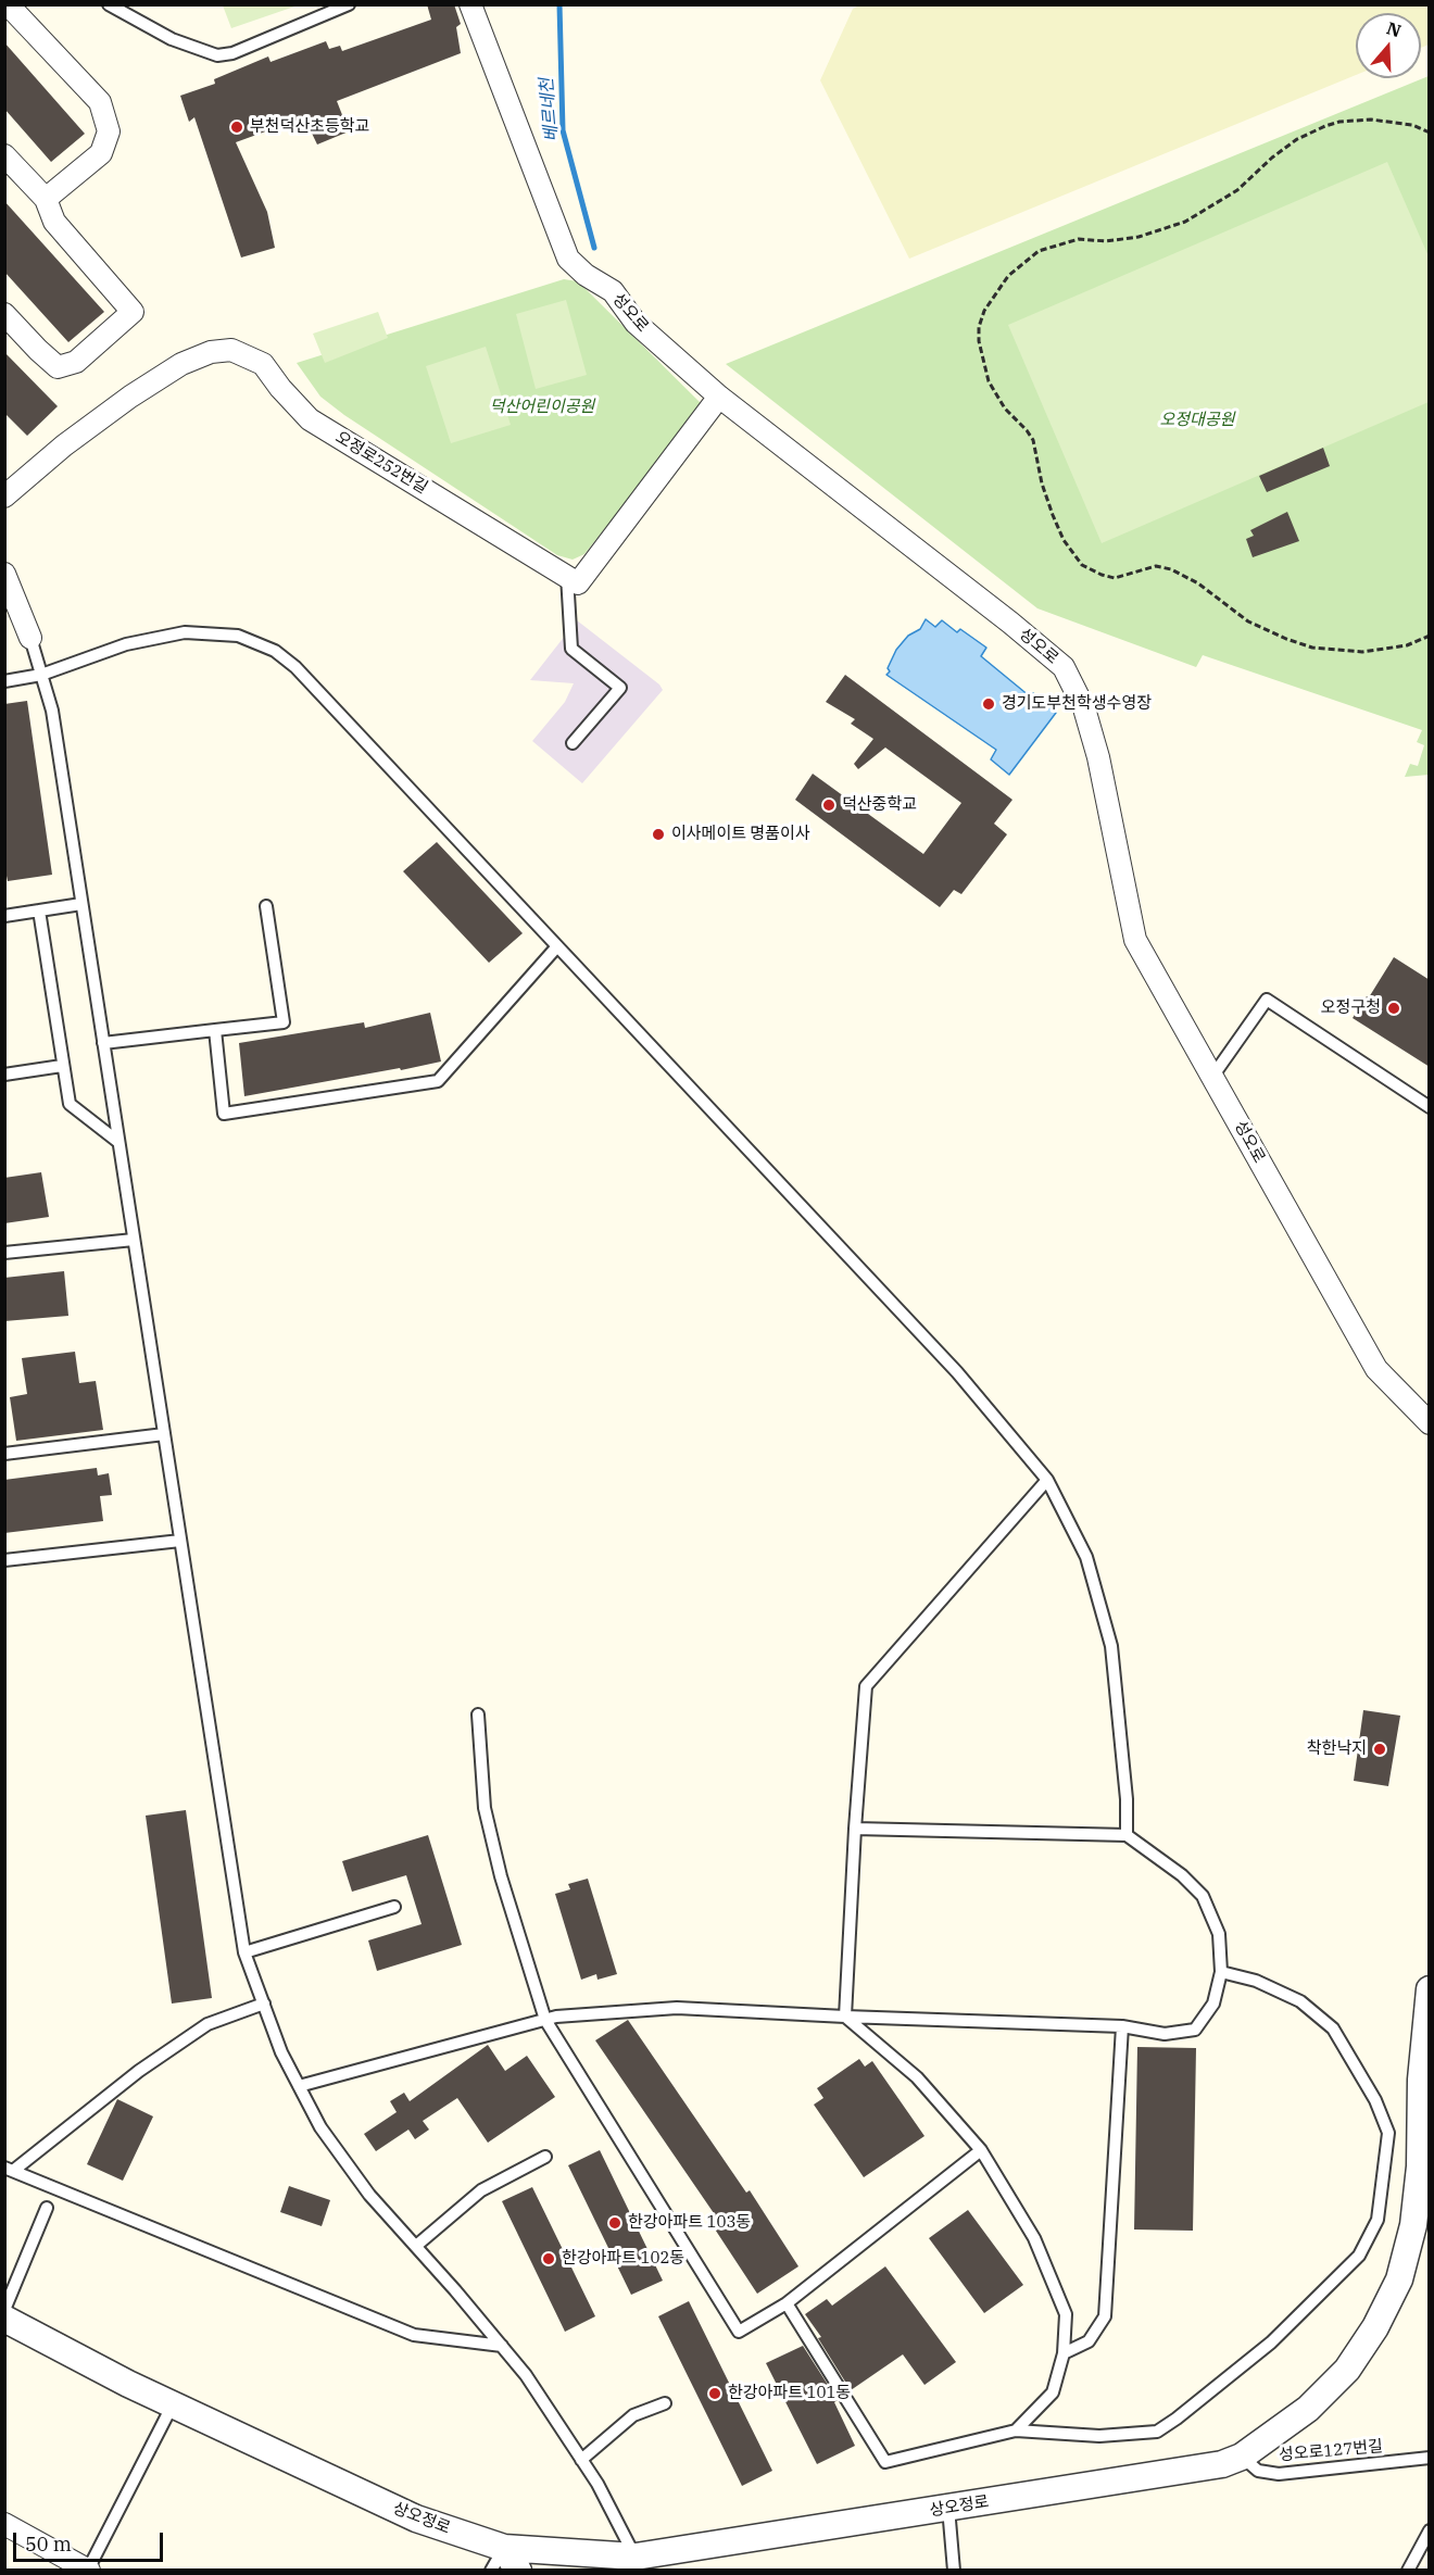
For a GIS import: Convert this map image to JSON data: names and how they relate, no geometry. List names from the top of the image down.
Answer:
{
  "streets": {
    "street": ["성오로", "오정로252번길", "상오정로"],
    "lane": ["성오로127번길"]
  },
  "crossings": [
    ["성오로127번길", "상오정로"]
  ],
  "water": ["베르네천"],
  "parks": ["덕산어린이공원", "오정대공원"],
  "places": [
    "부천덕산초등학교",
    "경기도부천학생수영장",
    "덕산중학교",
    "이사메이트 명품이사",
    "오정구청",
    "착한낙지",
    "한강아파트 103동",
    "한강아파트 102동",
    "한강아파트 101동"
  ],
  "scale_bar": "50 m",
  "north": "top"
}
